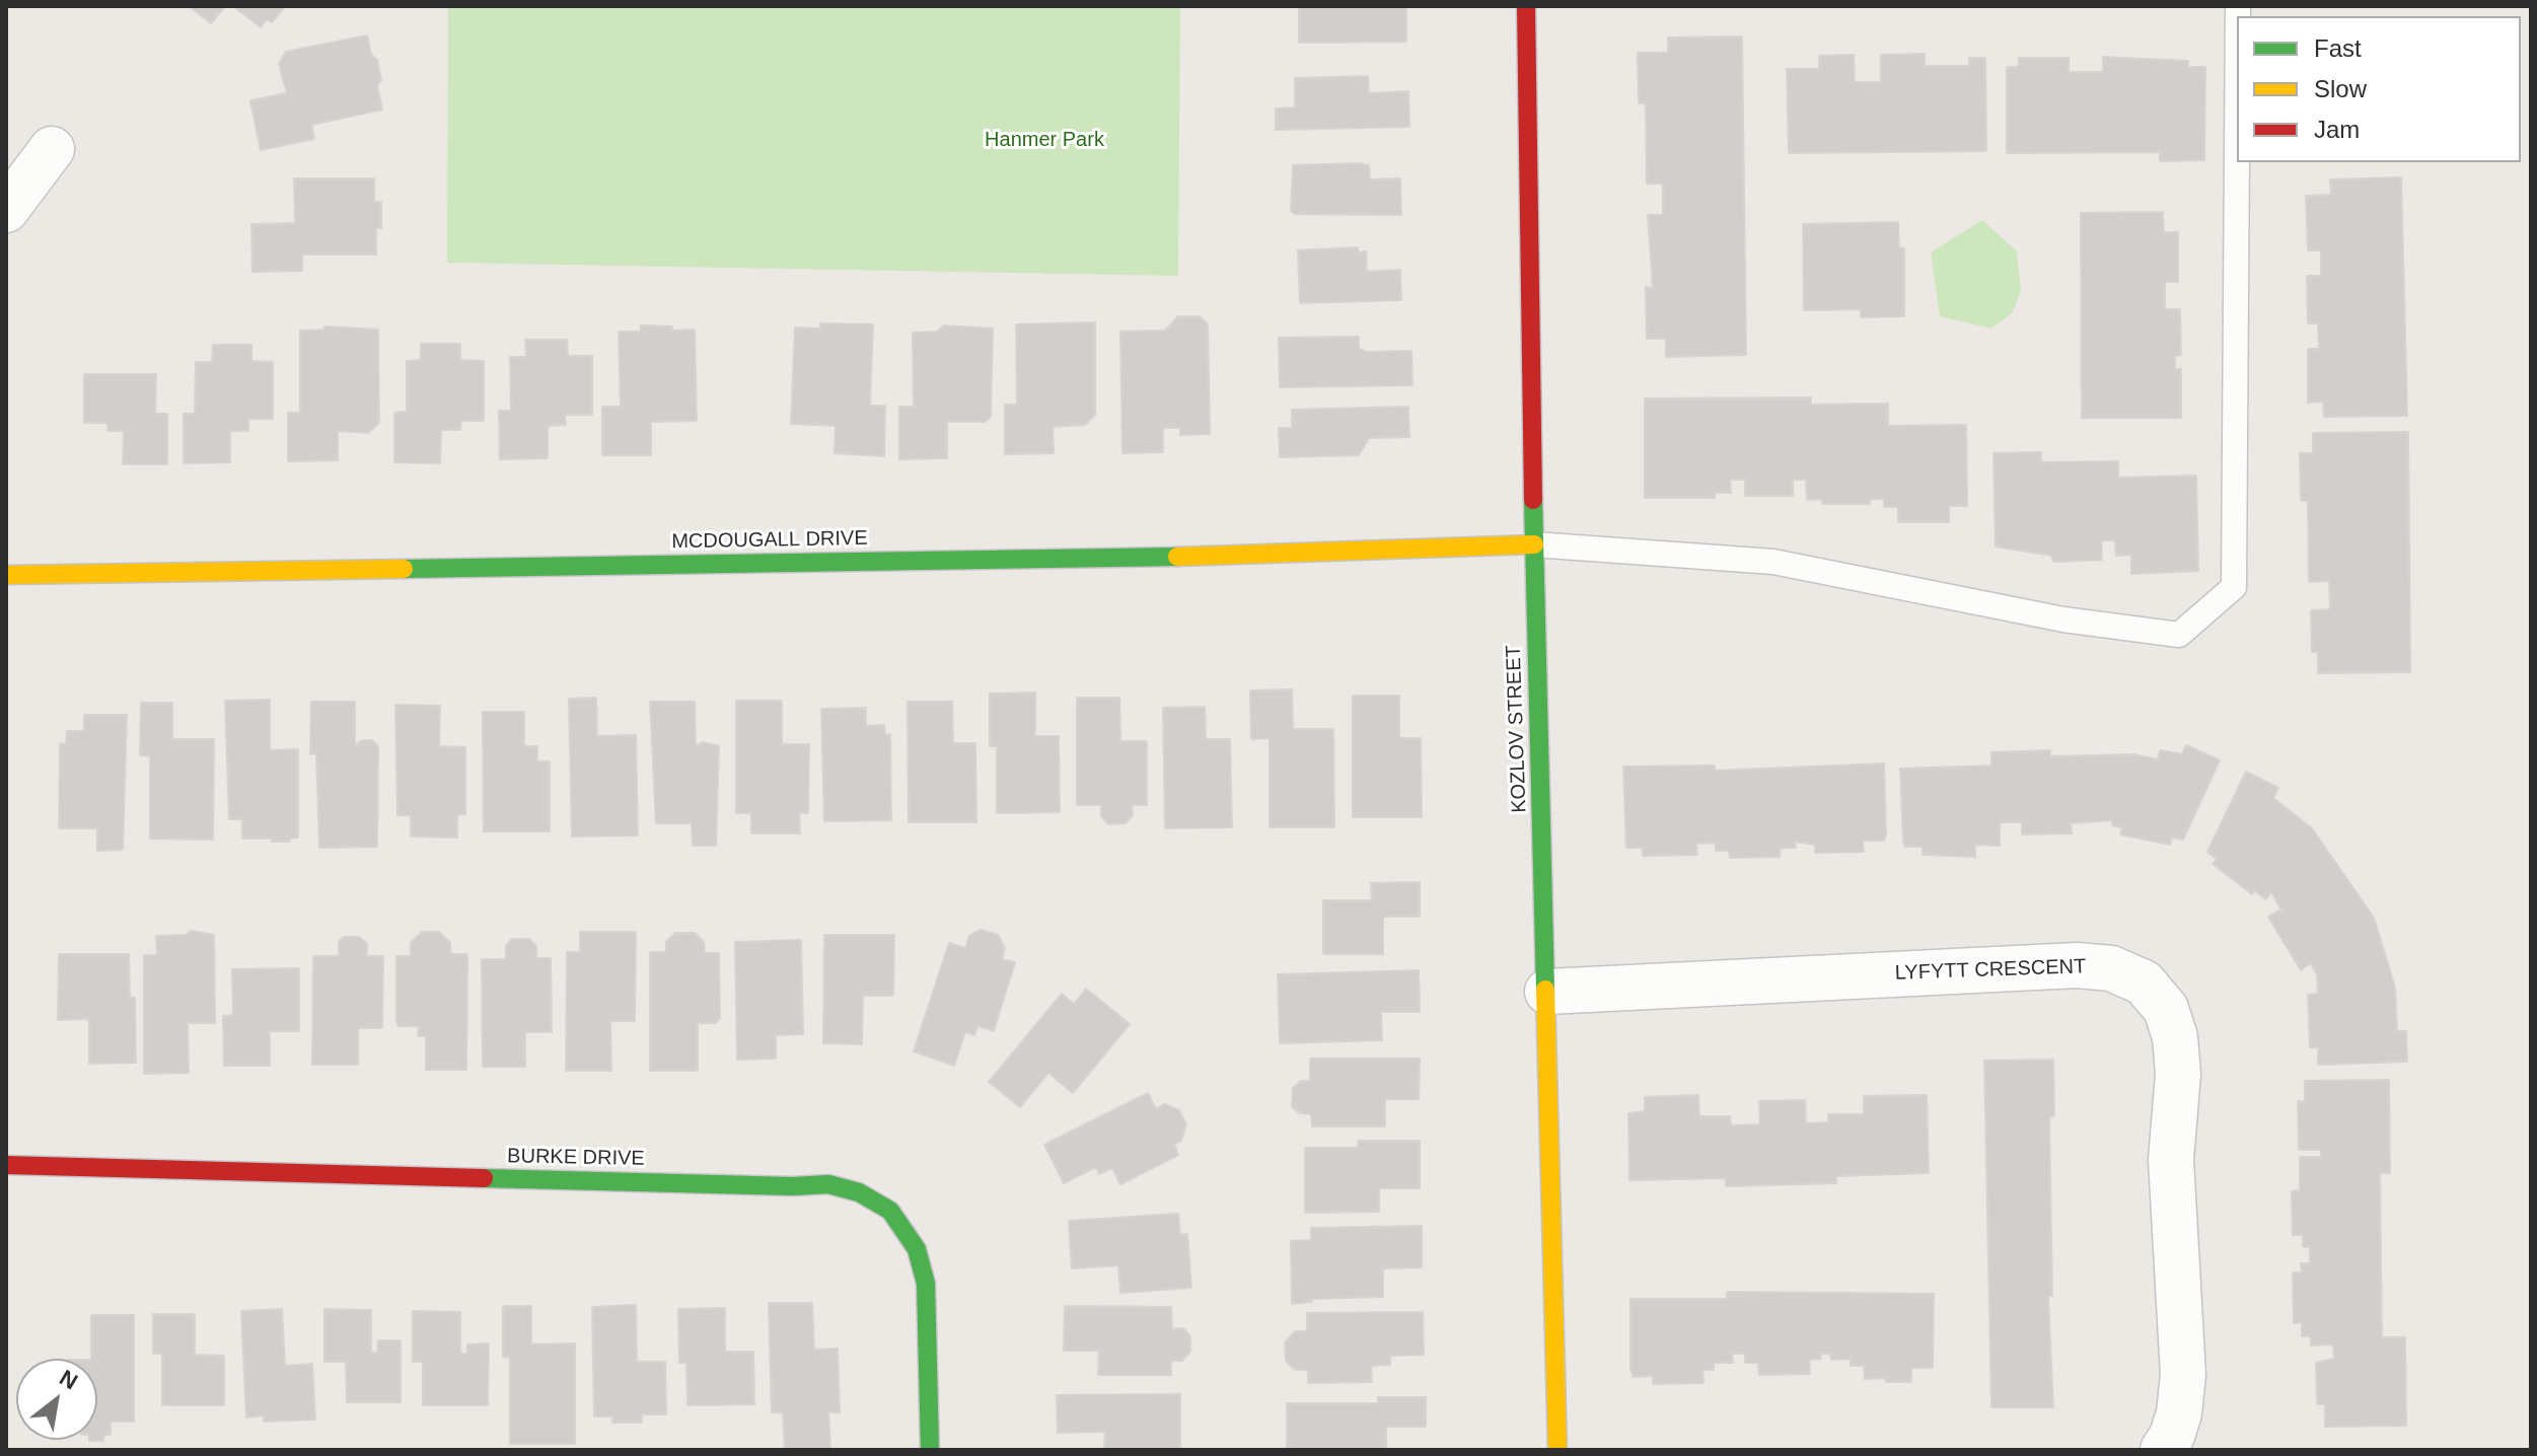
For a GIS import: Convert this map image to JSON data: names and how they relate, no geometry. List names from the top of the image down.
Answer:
{
  "streets": {
    "street": [
      "MCDOUGALL DRIVE",
      "KOZLOV STREET",
      "LYFYTT CRESCENT",
      "BURKE DRIVE"
    ]
  },
  "crossings": [
    ["MCDOUGALL DRIVE", "KOZLOV STREET"],
    ["KOZLOV STREET", "LYFYTT CRESCENT"]
  ],
  "parks": ["Hanmer Park"],
  "legend": ["Fast", "Slow", "Jam"],
  "north": "top right"
}
